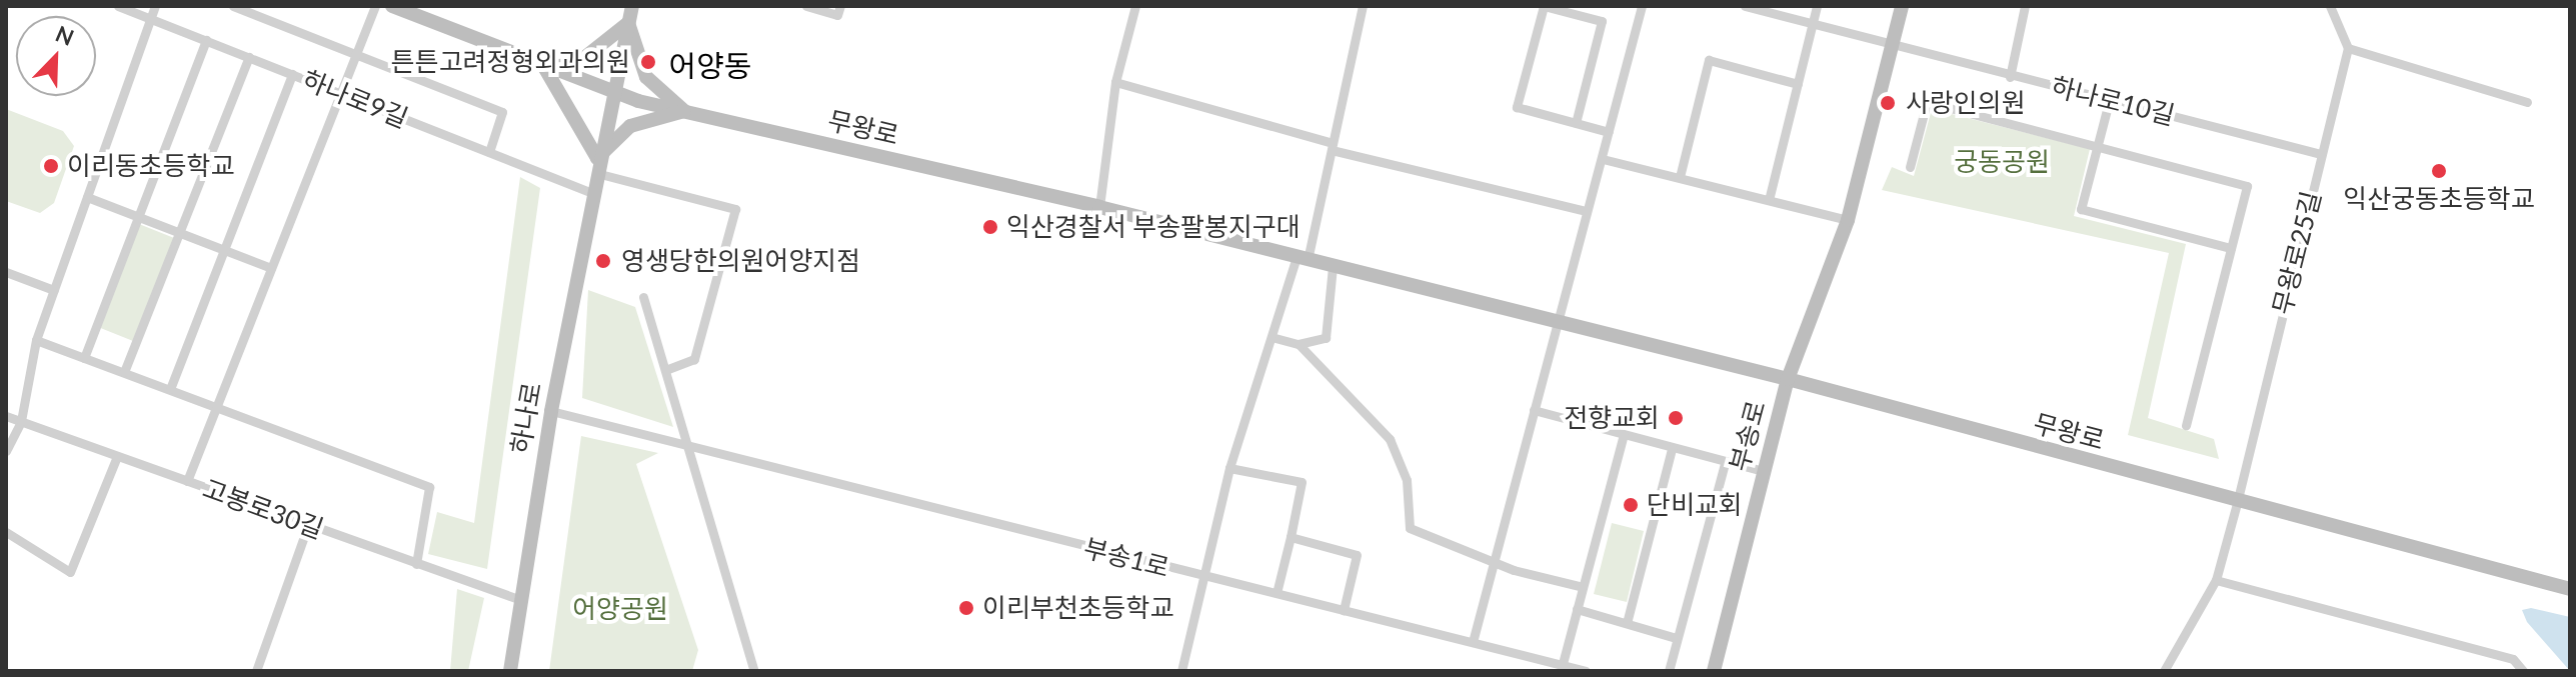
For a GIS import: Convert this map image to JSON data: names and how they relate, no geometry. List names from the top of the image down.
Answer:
{
  "streets": {
    "street": [
      "하나로9길",
      "하나로10길",
      "무왕로",
      "무왕로25길",
      "하나로",
      "부송로",
      "고봉로30길",
      "부송1로"
    ]
  },
  "crossings": [
    ["하나로9길", "하나로"],
    ["하나로10길", "무왕로25길"],
    ["하나로10길", "부송로"],
    ["무왕로", "무왕로25길"],
    ["무왕로", "하나로"],
    ["무왕로", "부송로"],
    ["하나로", "고봉로30길"],
    ["하나로", "부송1로"]
  ],
  "districts": ["어양동"],
  "parks": ["궁동공원", "어양공원"],
  "places": [
    "튼튼고려정형외과의원",
    "사랑인의원",
    "이리동초등학교",
    "익산궁동초등학교",
    "익산경찰서 부송팔봉지구대",
    "영생당한의원어양지점",
    "전향교회",
    "단비교회",
    "이리부천초등학교"
  ],
  "north": "top right"
}
